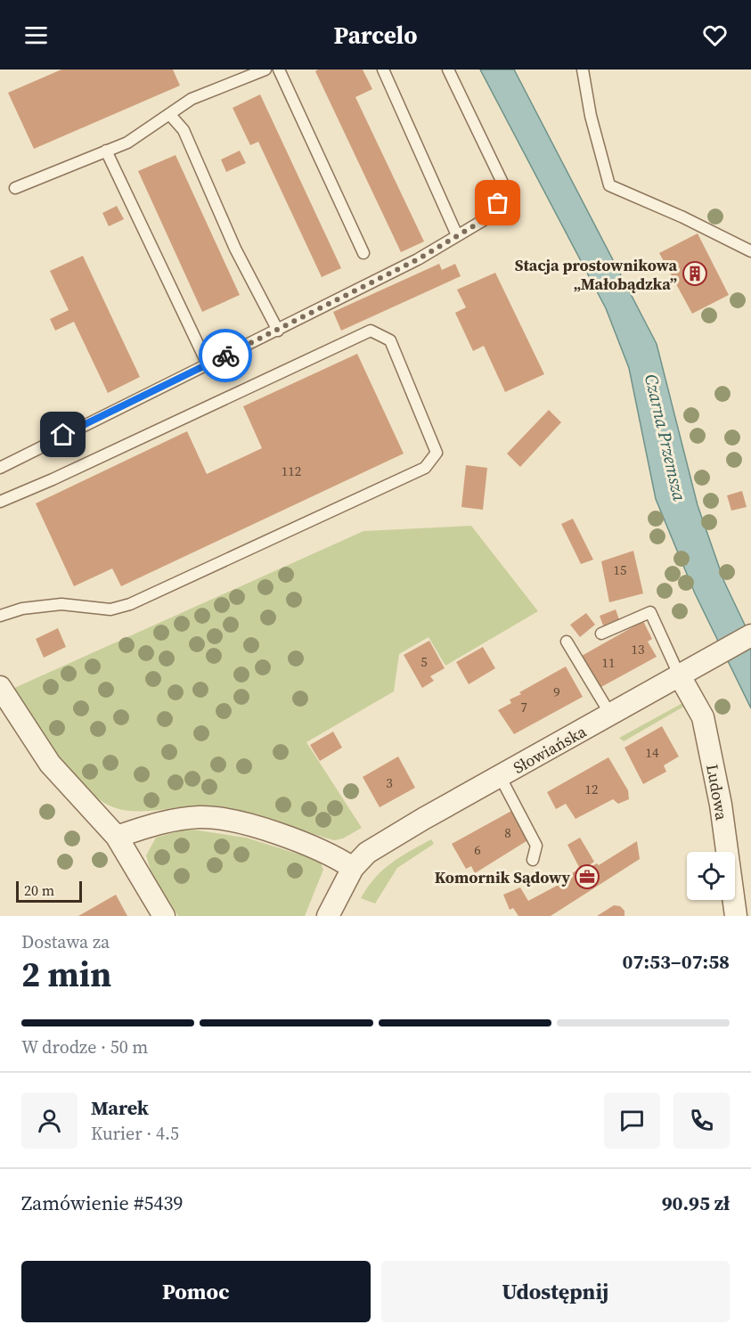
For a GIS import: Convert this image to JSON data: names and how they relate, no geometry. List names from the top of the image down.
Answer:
{
  "streets": {
    "street": ["Słowiańska", "Ludowa"]
  },
  "crossings": [
    ["Słowiańska", "Ludowa"]
  ],
  "water": ["Czarna Przemsza"],
  "places": {
    "building": ["Stacja prostownikowa „Małobądzka”"],
    "office": ["Komornik Sądowy"]
  },
  "house_numbers": [
    "112",
    "15",
    "13",
    "5",
    "11",
    "9",
    "7",
    "14",
    "3",
    "12",
    "8",
    "6"
  ],
  "scale_bar": "20 m",
  "page": {
    "header": "Parcelo",
    "scale": "20 m",
    "heading": ["2 min", "Dostawa za", "07:53–07:58"],
    "panel": [
      "Marek",
      "Kurier · 4.5",
      "Zamówienie #5439",
      "90.95 zł"
    ],
    "bar": "W drodze · 50 m",
    "buttons": ["Pomoc", "Udostępnij"]
  }
}
